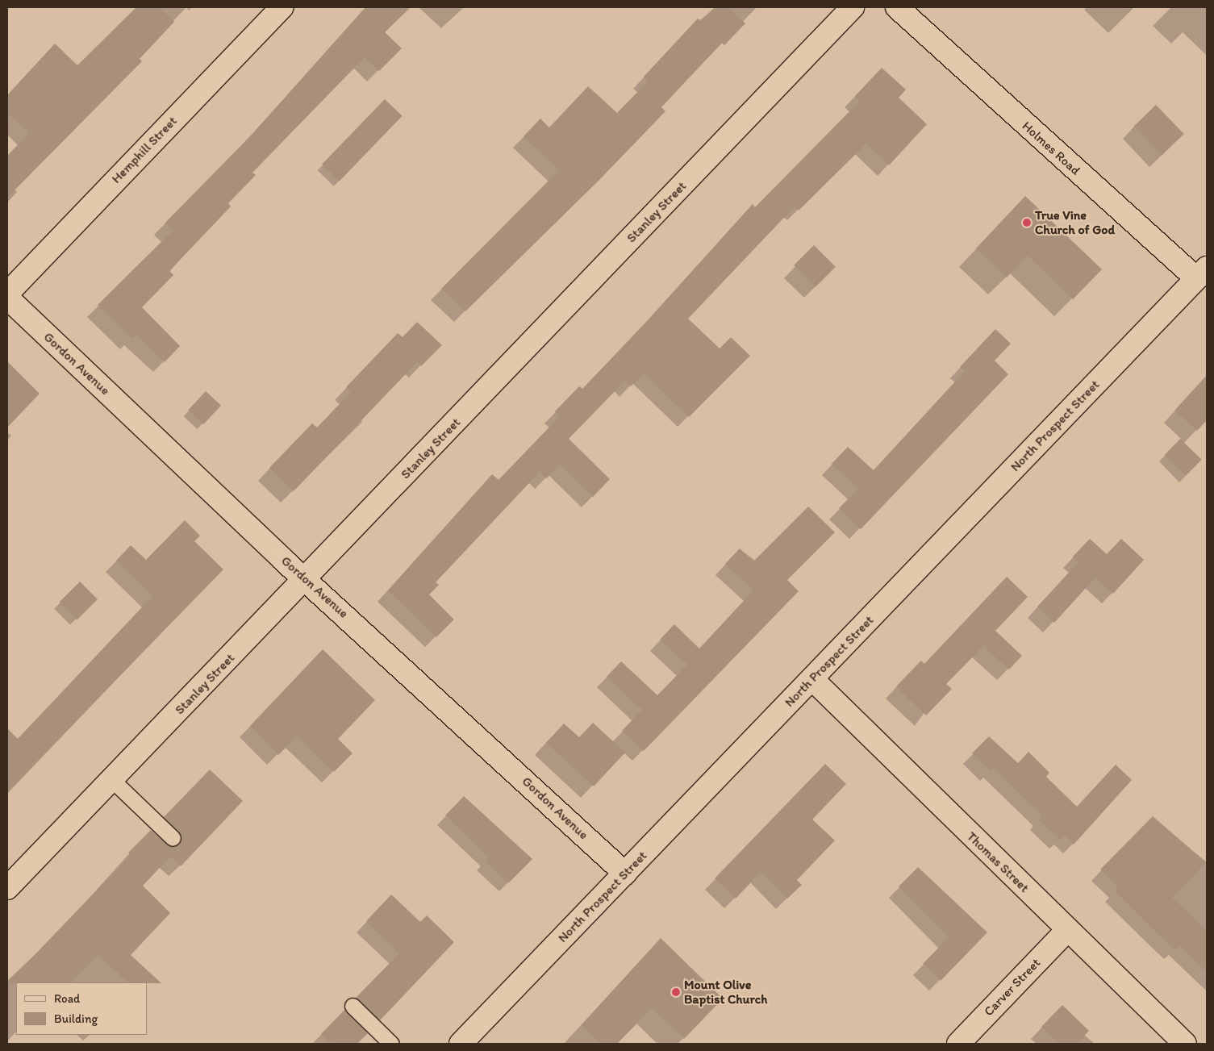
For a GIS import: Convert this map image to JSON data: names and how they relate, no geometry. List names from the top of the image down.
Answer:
{
  "streets": {
    "street": [
      "Holmes Road",
      "Hemphill Street",
      "Stanley Street",
      "Gordon Avenue",
      "North Prospect Street",
      "Thomas Street",
      "Carver Street"
    ]
  },
  "crossings": [
    ["Holmes Road", "North Prospect Street"],
    ["Stanley Street", "Gordon Avenue"],
    ["Gordon Avenue", "North Prospect Street"],
    ["North Prospect Street", "Thomas Street"],
    ["Thomas Street", "Carver Street"]
  ],
  "places": ["True Vine Church of God", "Mount Olive Baptist Church"],
  "legend": ["Road", "Building"]
}
